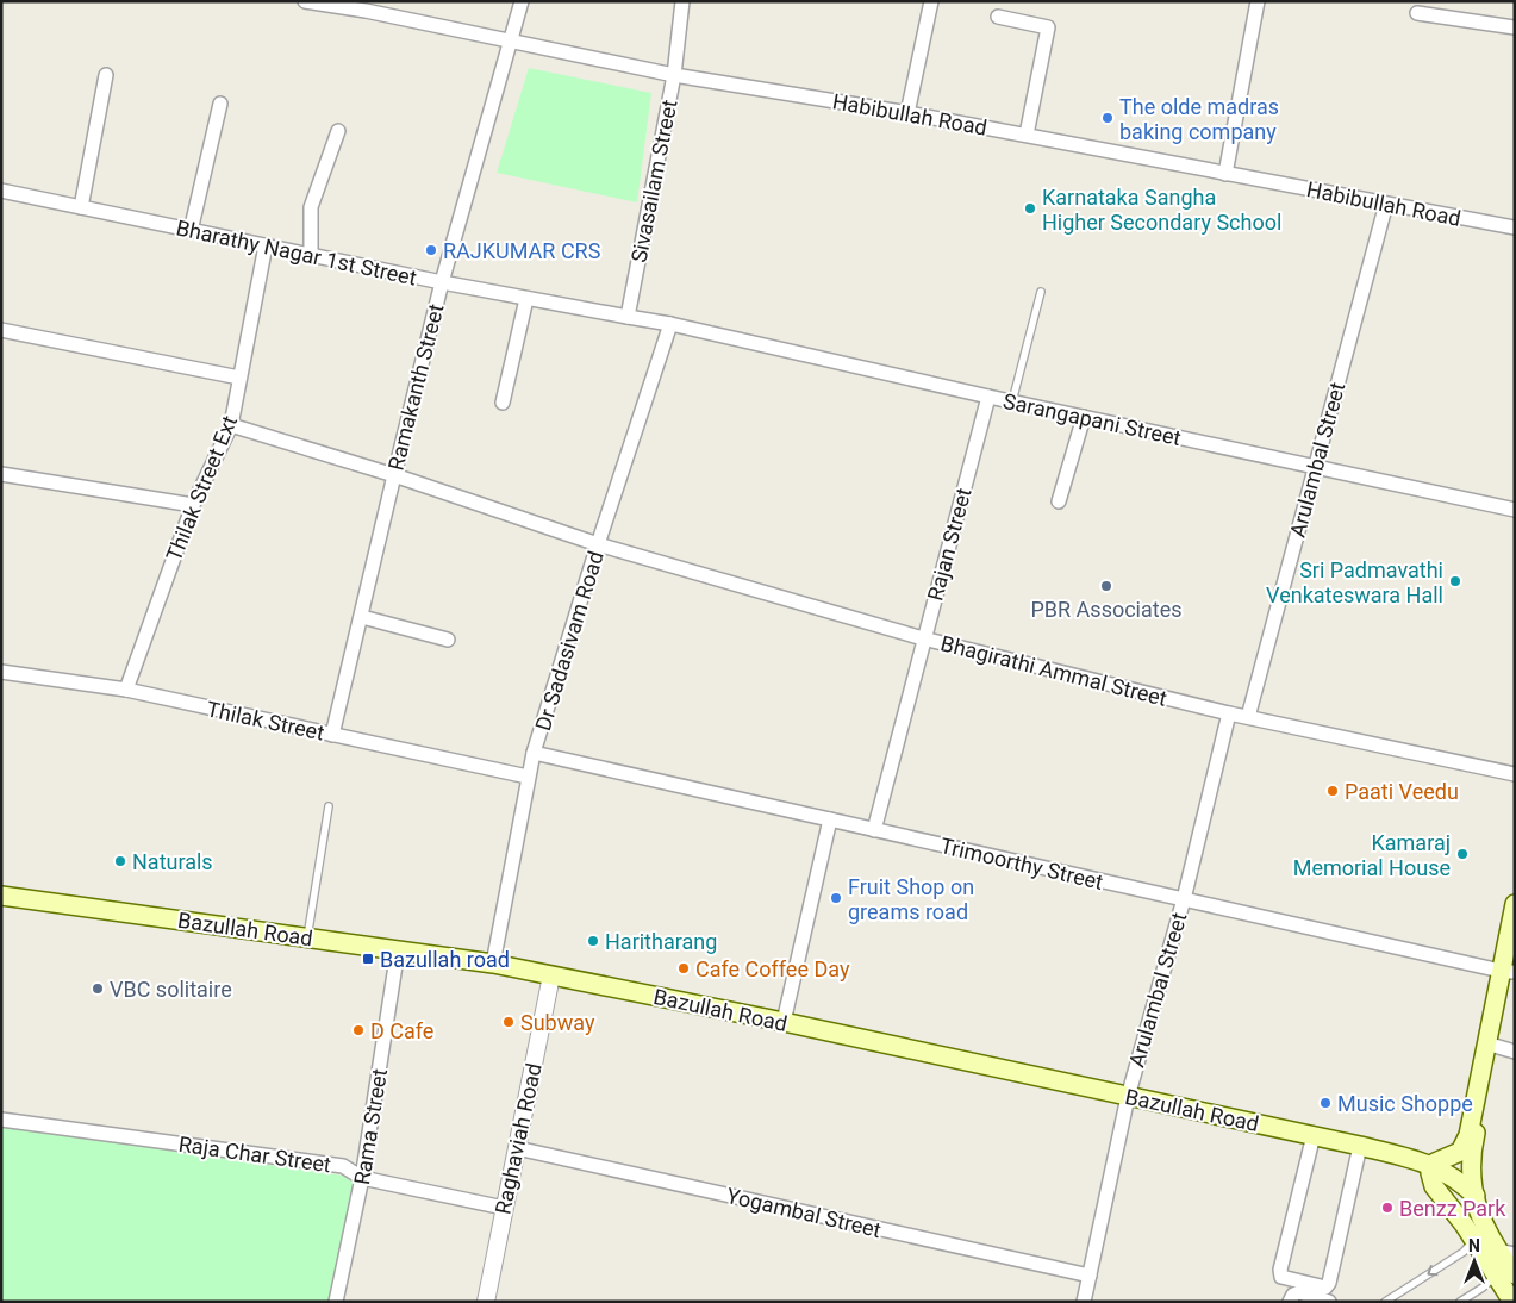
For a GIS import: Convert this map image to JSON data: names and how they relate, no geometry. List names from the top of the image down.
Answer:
{
  "streets": {
    "main road": ["Bazullah Road"],
    "street": [
      "Habibullah Road",
      "Sivasailam Street",
      "Bharathy Nagar 1st Street",
      "Ramakanth Street",
      "Sarangapani Street",
      "Arulambal Street",
      "Thilak Street Ext",
      "Rajan Street",
      "Dr Sadasivam Road",
      "Bhagirathi Ammal Street",
      "Thilak Street",
      "Trimoorthy Street",
      "Rama Street",
      "Raghaviah Road",
      "Raja Char Street",
      "Yogambal Street"
    ]
  },
  "crossings": [
    ["Habibullah Road", "Sivasailam Street"],
    ["Habibullah Road", "Ramakanth Street"],
    ["Habibullah Road", "Arulambal Street"],
    ["Sivasailam Street", "Bharathy Nagar 1st Street"],
    ["Bharathy Nagar 1st Street", "Ramakanth Street"],
    ["Bharathy Nagar 1st Street", "Thilak Street Ext"],
    ["Ramakanth Street", "Bhagirathi Ammal Street"],
    ["Ramakanth Street", "Thilak Street"],
    ["Sarangapani Street", "Arulambal Street"],
    ["Sarangapani Street", "Rajan Street"],
    ["Sarangapani Street", "Dr Sadasivam Road"],
    ["Arulambal Street", "Bhagirathi Ammal Street"],
    ["Arulambal Street", "Trimoorthy Street"],
    ["Arulambal Street", "Bazullah Road"],
    ["Arulambal Street", "Yogambal Street"],
    ["Thilak Street Ext", "Bhagirathi Ammal Street"],
    ["Thilak Street Ext", "Thilak Street"],
    ["Rajan Street", "Bhagirathi Ammal Street"],
    ["Rajan Street", "Trimoorthy Street"],
    ["Dr Sadasivam Road", "Bhagirathi Ammal Street"],
    ["Dr Sadasivam Road", "Thilak Street"],
    ["Dr Sadasivam Road", "Trimoorthy Street"],
    ["Dr Sadasivam Road", "Bazullah Road"],
    ["Bazullah Road", "Rama Street"],
    ["Bazullah Road", "Raghaviah Road"],
    ["Rama Street", "Raja Char Street"],
    ["Raghaviah Road", "Raja Char Street"],
    ["Raghaviah Road", "Yogambal Street"]
  ],
  "places": {
    "other": [
      "The olde madras baking company",
      "Karnataka Sangha Higher Secondary School",
      "RAJKUMAR CRS",
      "Sri Padmavathi Venkateswara Hall",
      "PBR Associates",
      "Paati Veedu",
      "Kamaraj Memorial House",
      "Naturals",
      "Fruit Shop on greams road",
      "Haritharang",
      "Cafe Coffee Day",
      "VBC solitaire",
      "Subway",
      "D Cafe",
      "Music Shoppe",
      "Benzz Park"
    ],
    "transit": ["Bazullah road"]
  },
  "north": "top"
}
